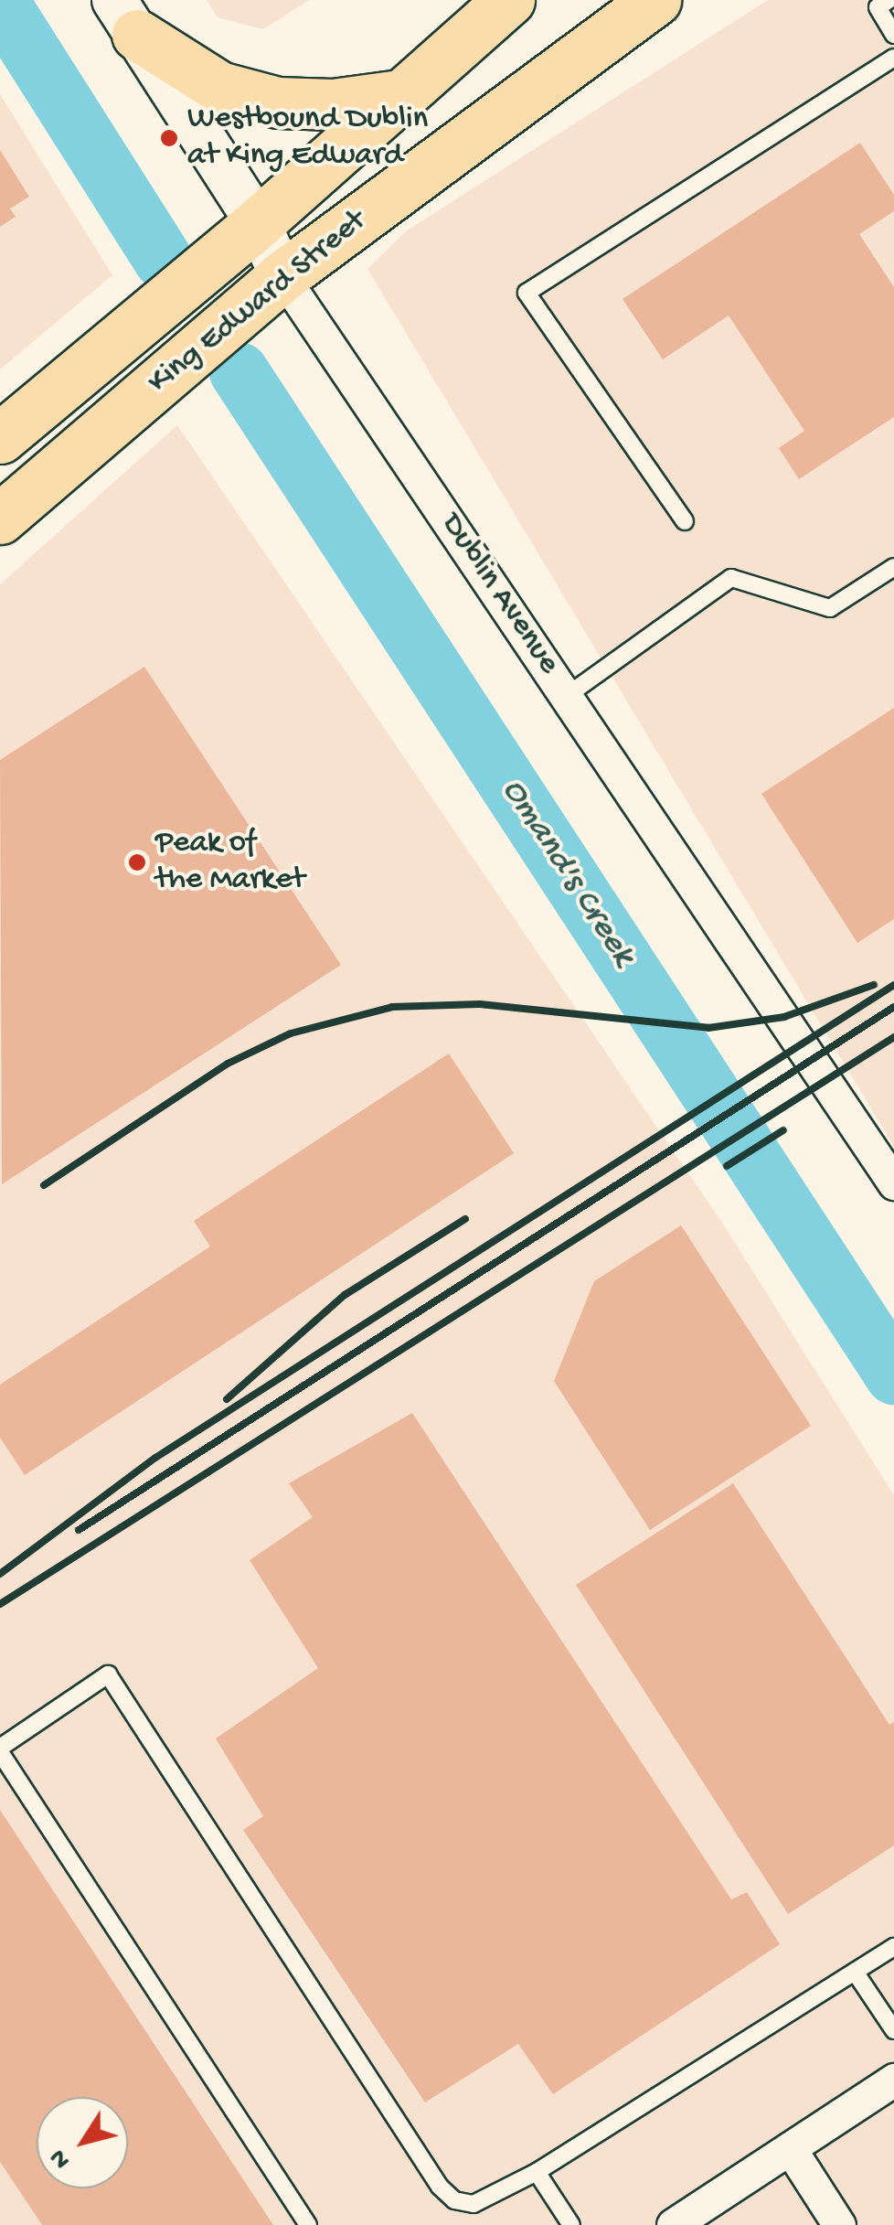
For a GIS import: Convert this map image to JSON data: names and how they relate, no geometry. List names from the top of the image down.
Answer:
{
  "streets": {
    "main road": ["King Edward Street", "Dublin Avenue"]
  },
  "crossings": [
    ["King Edward Street", "Dublin Avenue"]
  ],
  "water": ["Omand's Creek"],
  "places": ["Westbound Dublin at King Edward", "Peak of the Market"],
  "north": "bottom left"
}
